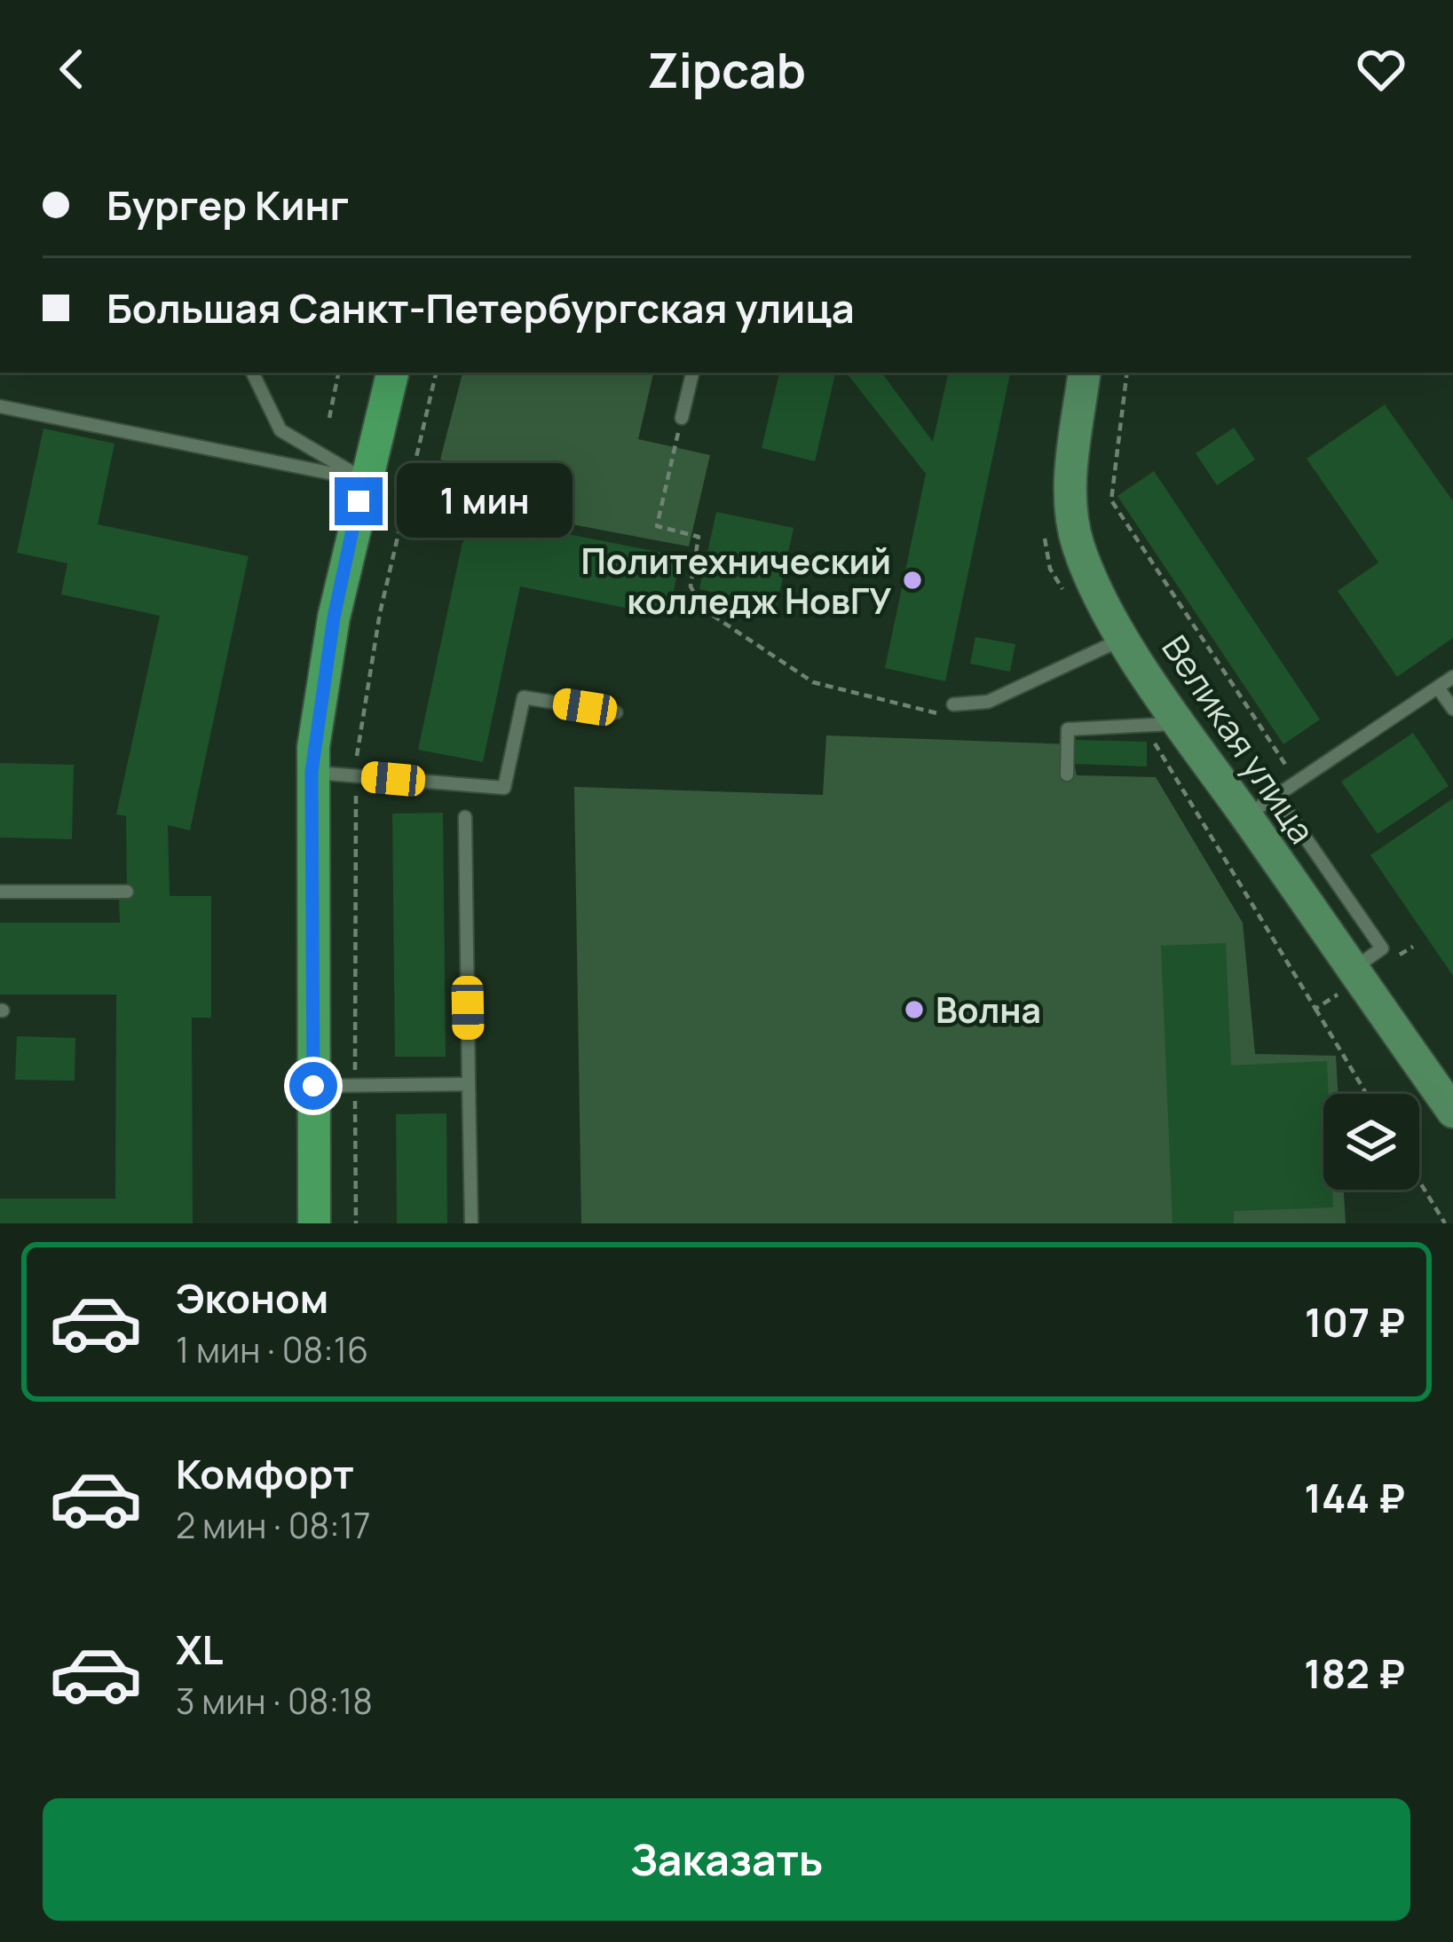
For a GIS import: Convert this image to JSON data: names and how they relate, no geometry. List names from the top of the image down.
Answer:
{
  "streets": {
    "main road": ["Великая улица"]
  },
  "places": ["Политехнический колледж НовГУ", "Волна"],
  "page": {
    "header": "Zipcab",
    "banner": ["Бургер Кинг", "Большая Санкт-Петербургская улица"],
    "bubble": "1 мин",
    "list": [
      {
        "name": "Эконом",
        "note": "1 мин · 08:16",
        "value": "107 ₽"
      },
      {
        "name": "Комфорт",
        "note": "2 мин · 08:17",
        "value": "144 ₽"
      },
      {
        "name": "XL",
        "note": "3 мин · 08:18",
        "value": "182 ₽"
      }
    ],
    "buttons": "Заказать"
  }
}
